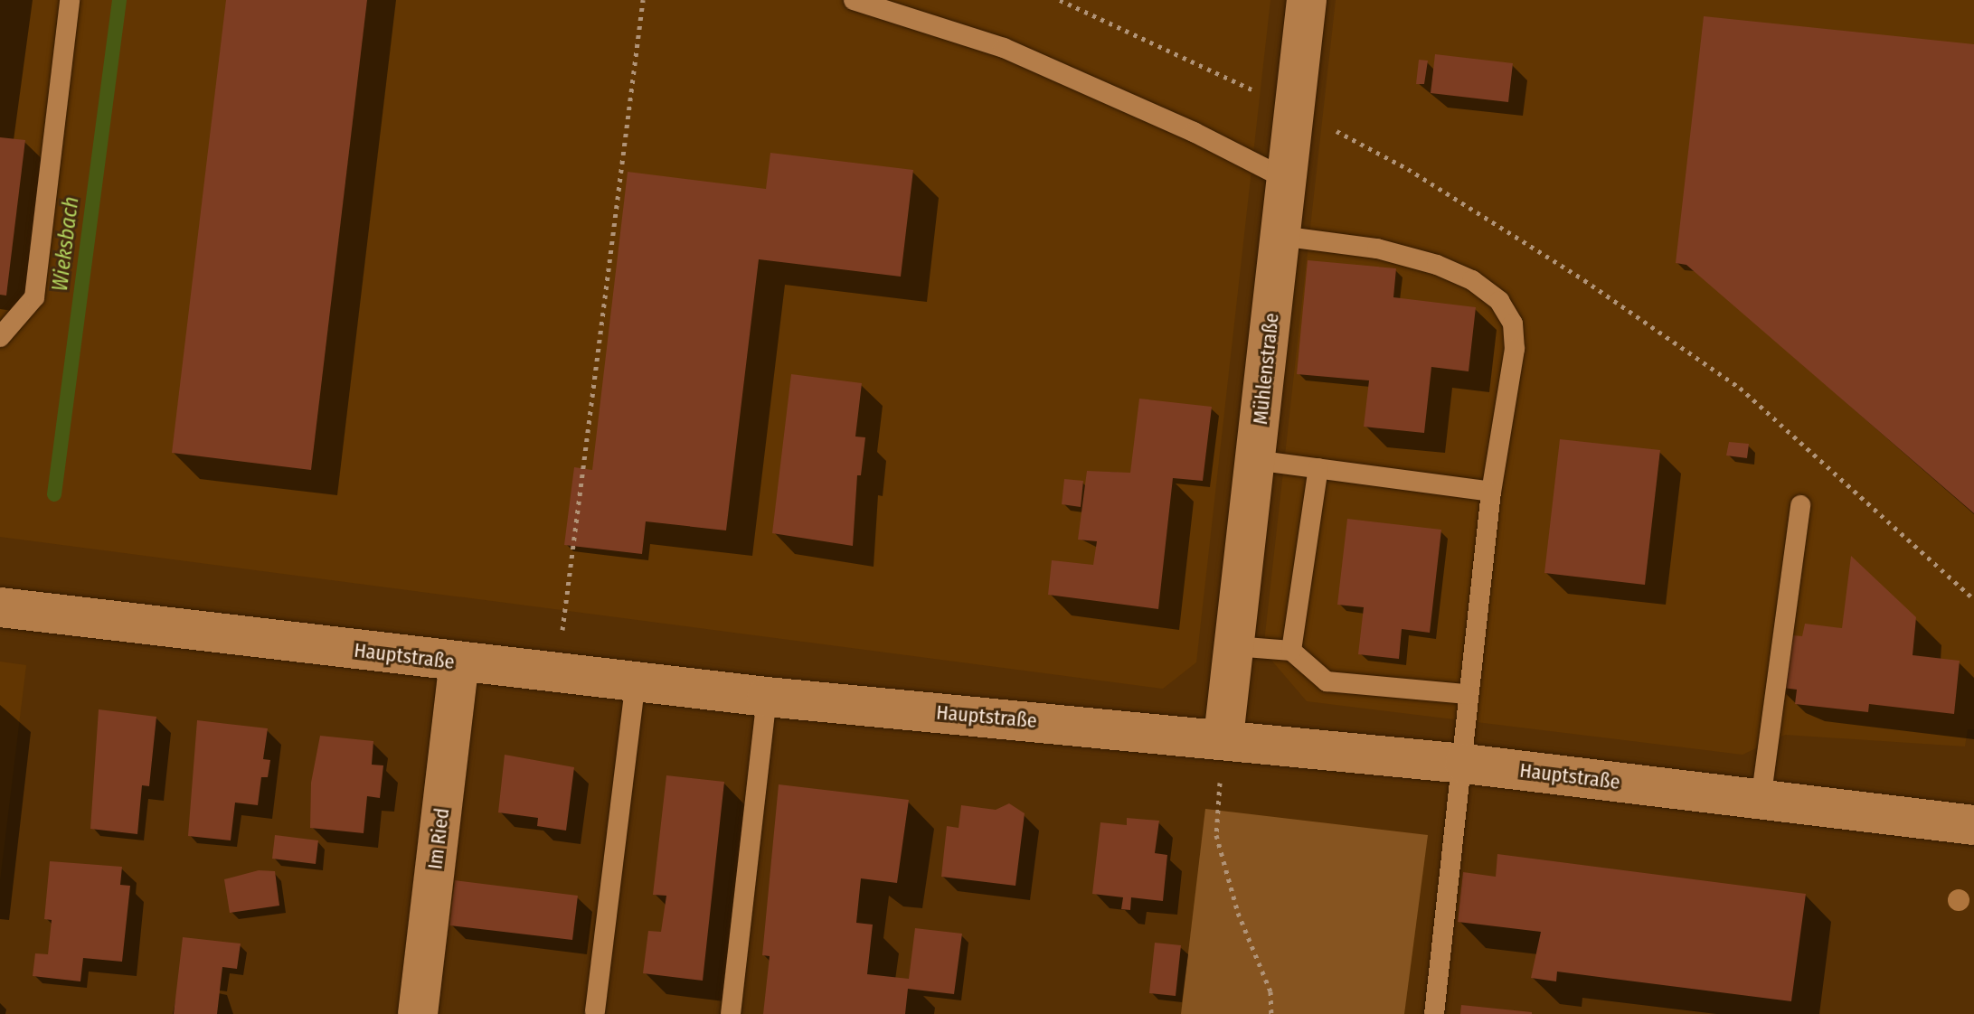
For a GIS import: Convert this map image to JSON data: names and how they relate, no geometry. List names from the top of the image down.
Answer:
{
  "streets": {
    "street": ["Mühlenstraße", "Hauptstraße", "Im Ried"]
  },
  "crossings": [
    ["Mühlenstraße", "Hauptstraße"],
    ["Hauptstraße", "Im Ried"]
  ],
  "water": ["Wieksbach"]
}
